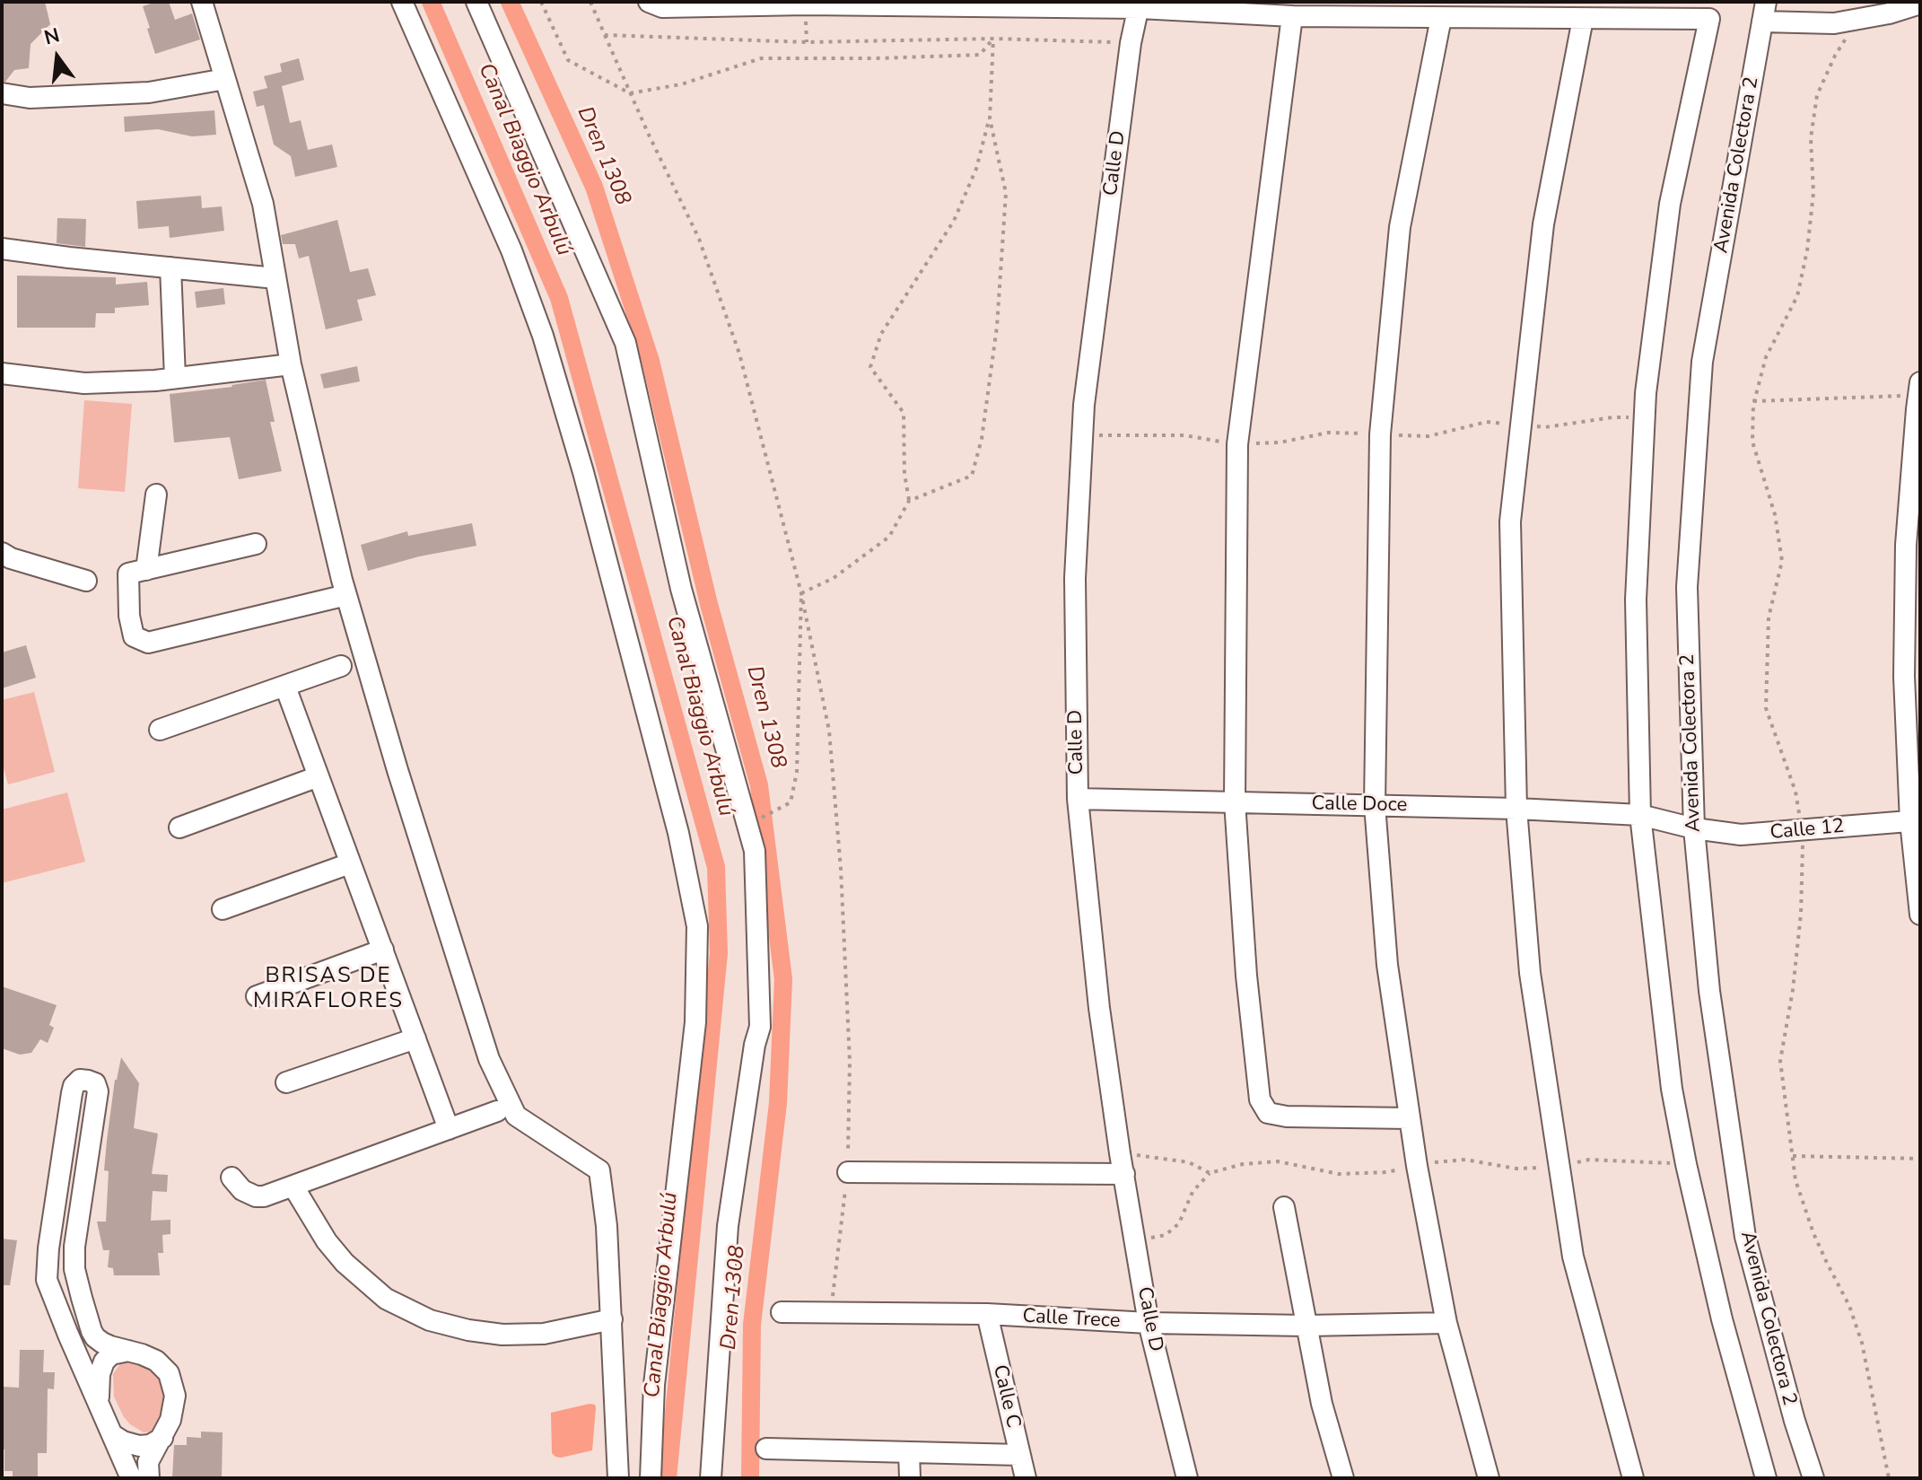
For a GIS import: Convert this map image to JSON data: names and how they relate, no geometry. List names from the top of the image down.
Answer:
{
  "streets": {
    "street": [
      "Calle D",
      "Avenida Colectora 2",
      "Calle Doce",
      "Calle 12",
      "Calle Trece",
      "Calle C"
    ]
  },
  "crossings": [
    ["Calle D", "Calle Doce"],
    ["Calle D", "Calle Trece"],
    ["Avenida Colectora 2", "Calle 12"],
    ["Calle Doce", "Calle 12"],
    ["Calle Trece", "Calle C"]
  ],
  "districts": ["BRISAS DE MIRAFLORES"],
  "water": ["Dren 1308", "Canal Biaggio Arbulú"],
  "north": "top"
}
